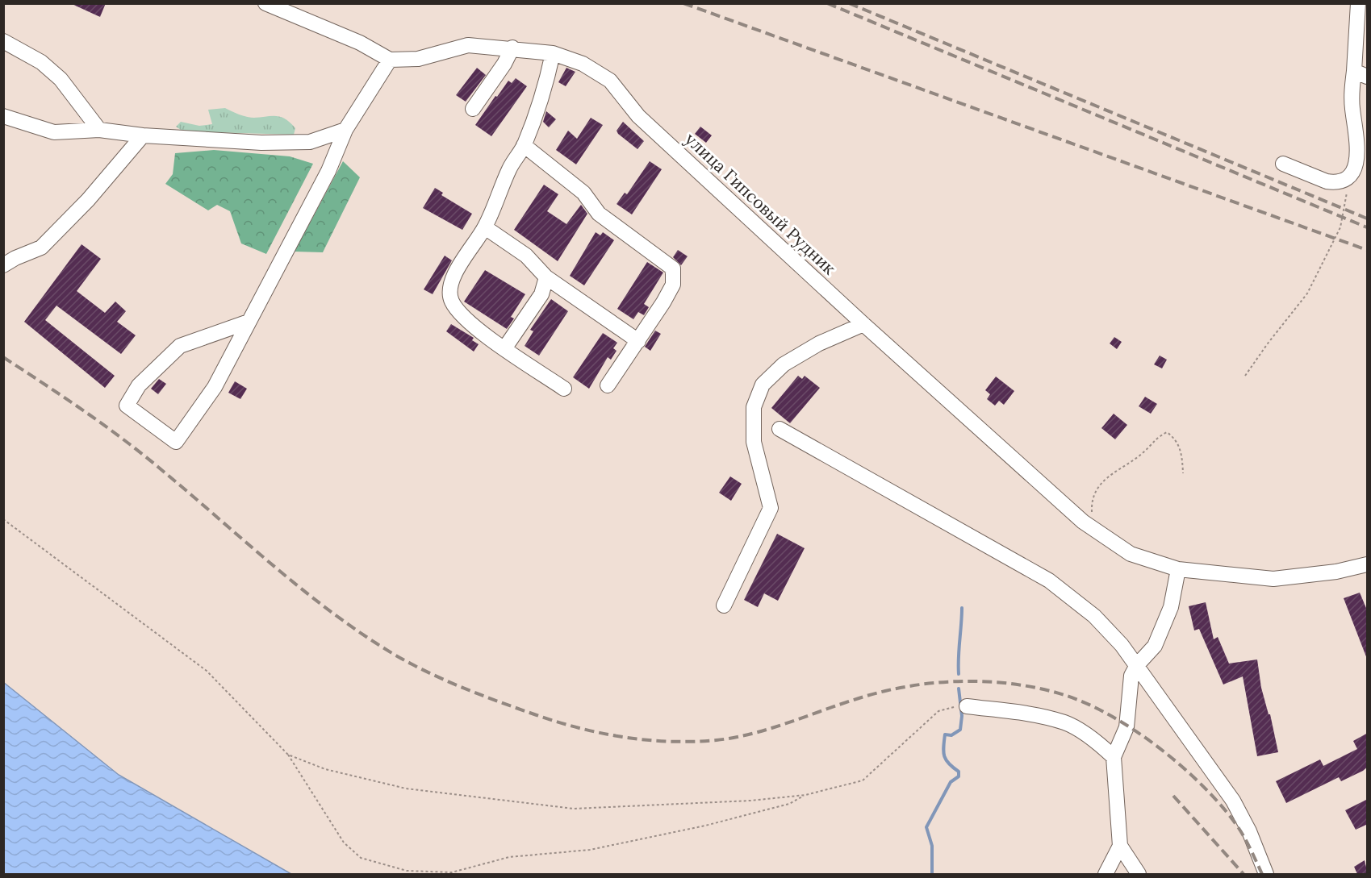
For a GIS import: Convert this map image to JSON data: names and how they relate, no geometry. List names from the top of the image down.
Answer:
{
  "streets": {
    "street": ["улица Гипсовый Рудник"]
  }
}
